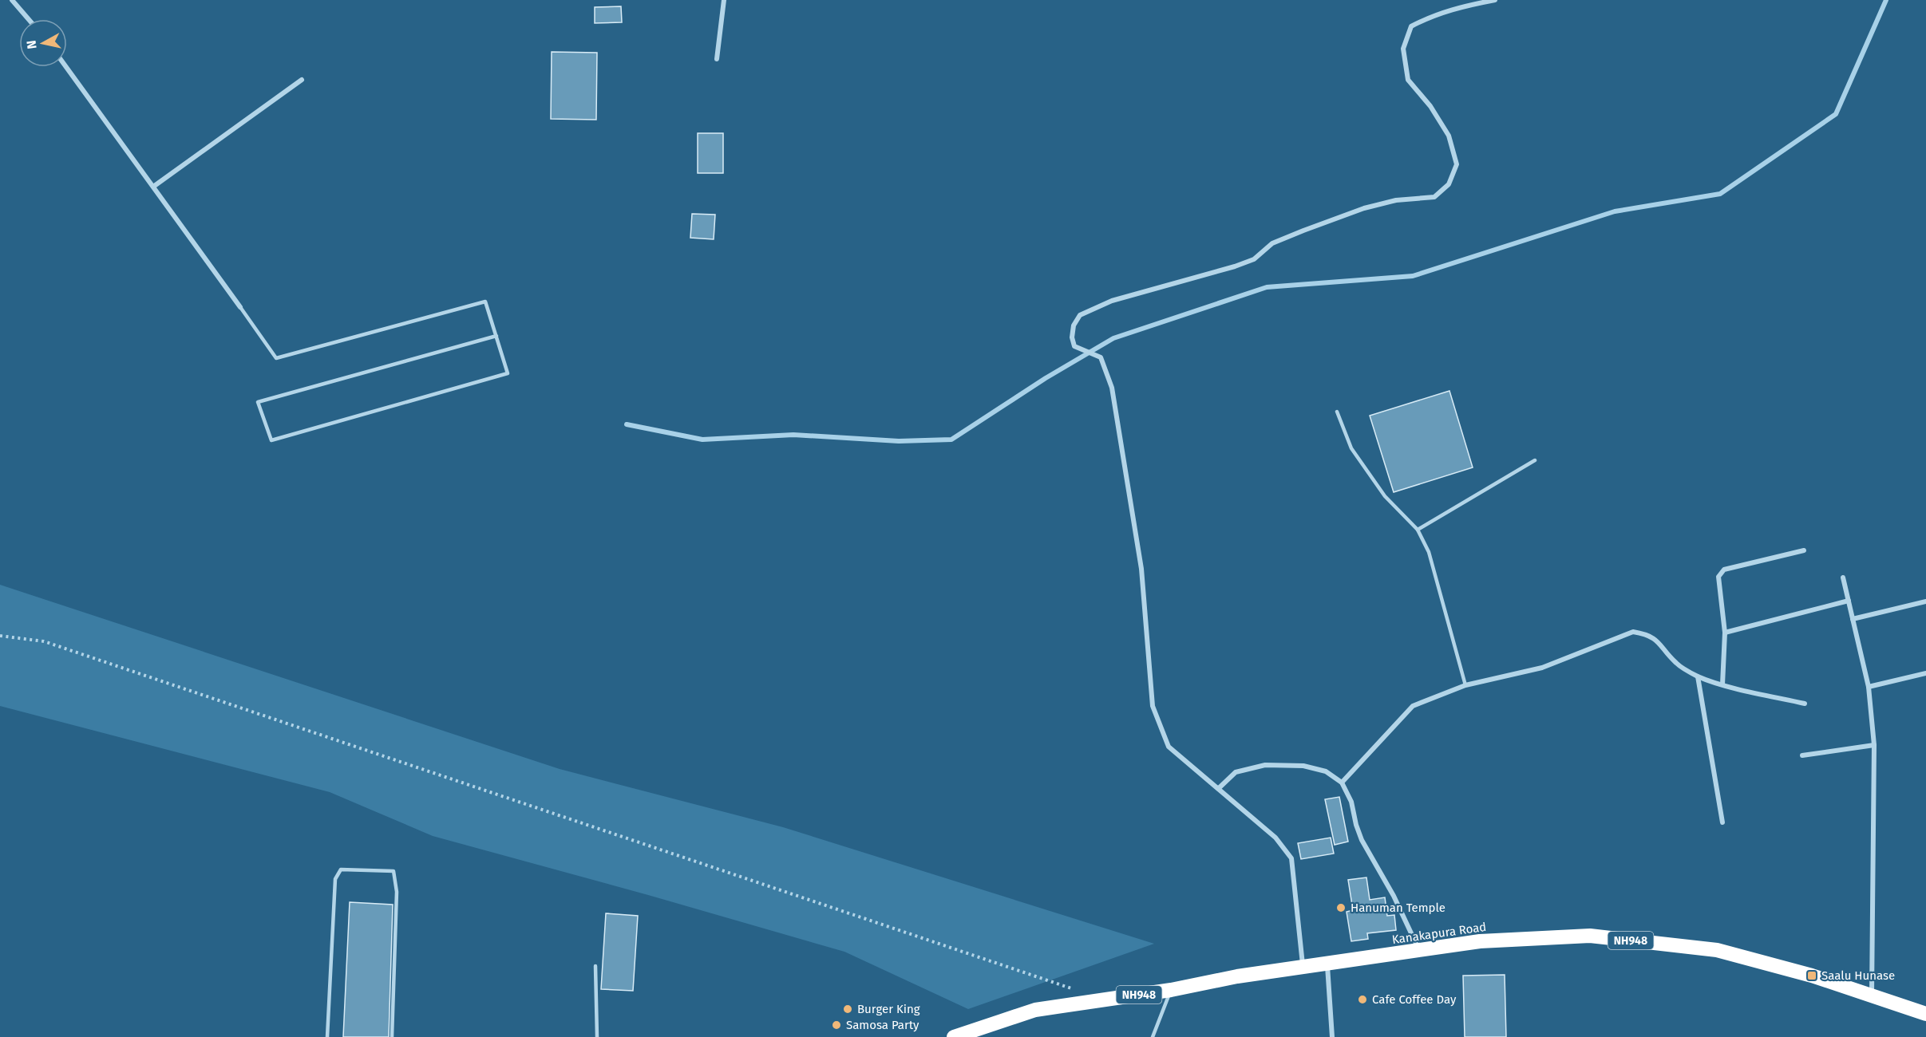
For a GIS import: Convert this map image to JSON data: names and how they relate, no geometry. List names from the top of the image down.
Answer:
{
  "streets": {
    "highway": ["Kanakapura Road", "NH948"]
  },
  "places": {
    "other": [
      "Hanuman Temple",
      "Cafe Coffee Day",
      "Burger King",
      "Samosa Party"
    ],
    "transit": ["Saalu Hunase"]
  },
  "north": "left"
}
